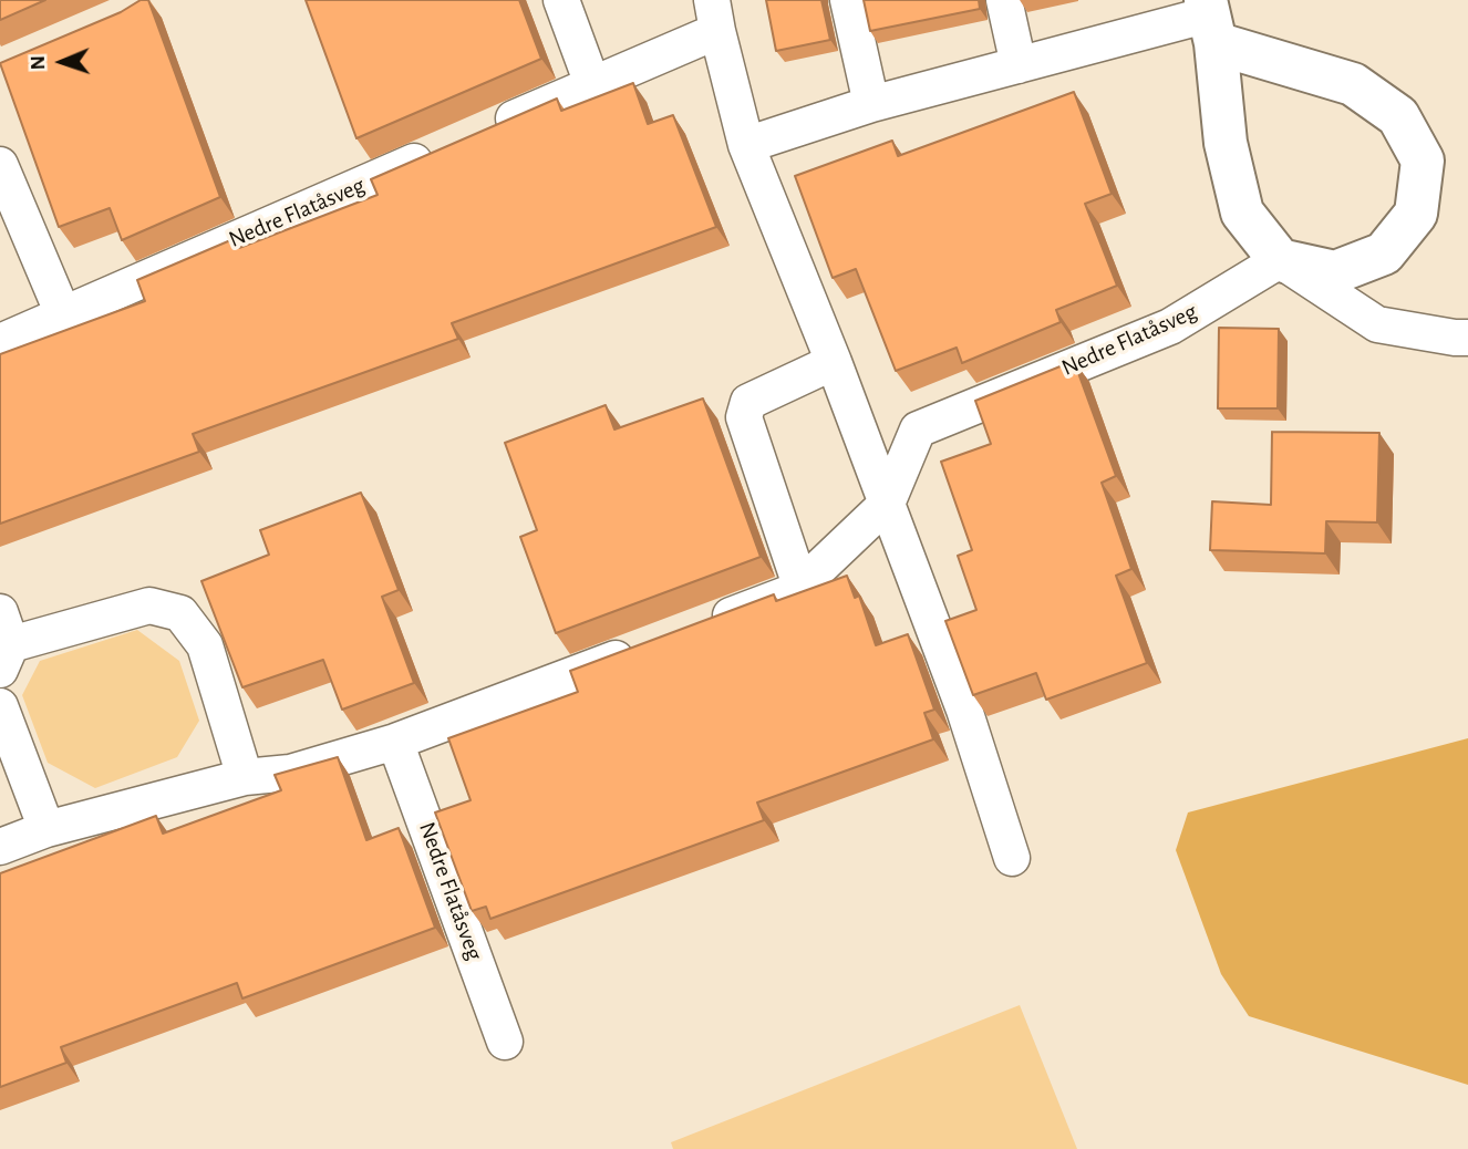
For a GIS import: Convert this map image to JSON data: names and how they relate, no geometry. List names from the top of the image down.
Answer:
{
  "streets": {
    "lane": ["Nedre Flatåsveg"]
  },
  "north": "left"
}
